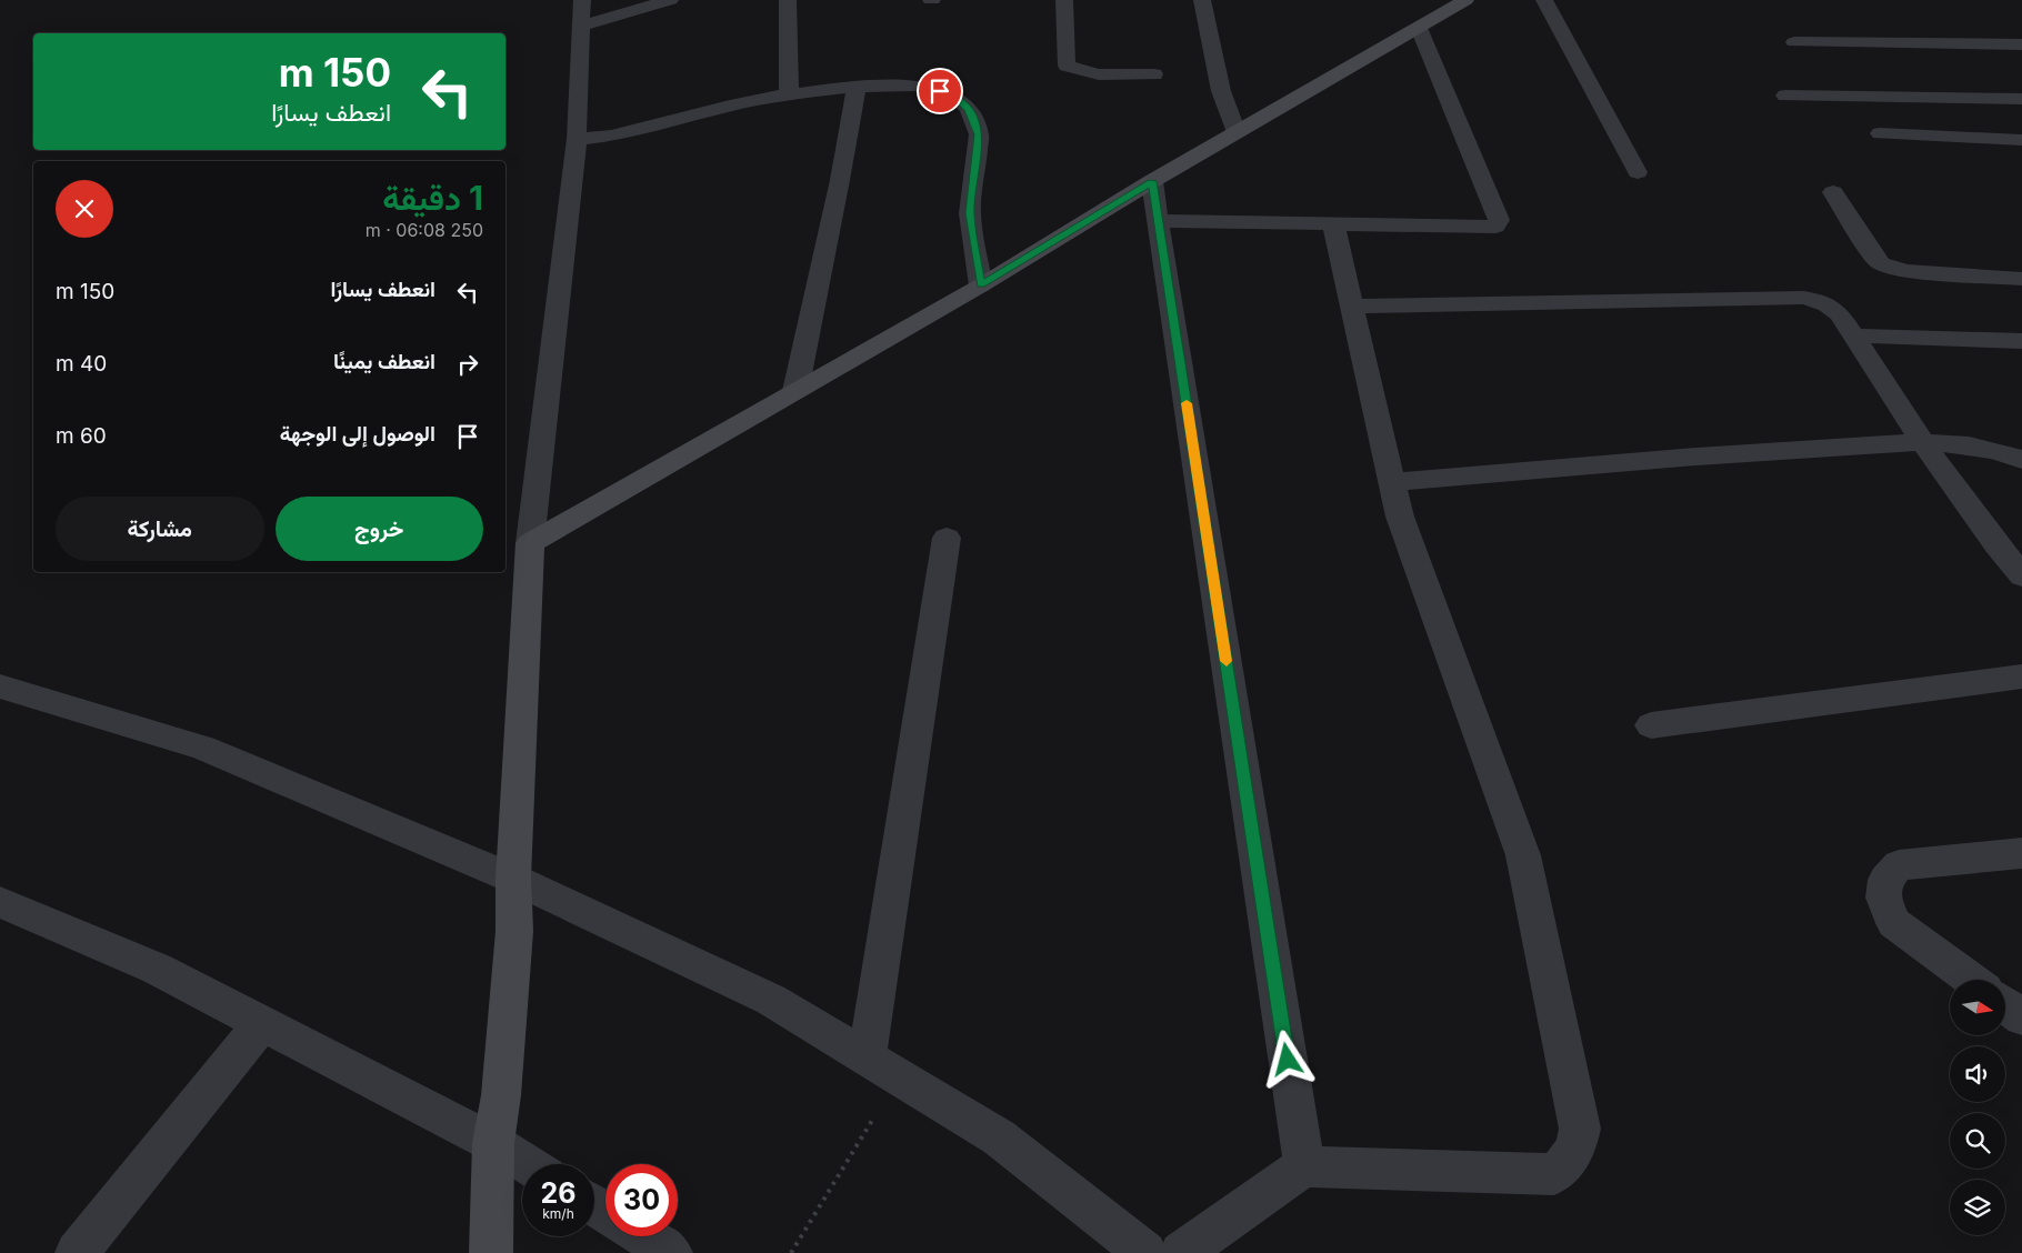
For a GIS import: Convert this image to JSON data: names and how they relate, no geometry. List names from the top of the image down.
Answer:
{
  "north": "right",
  "page": {
    "turn": ["150 m", "انعطف يسارًا"],
    "heading": ["1 دقيقة", "250 m · 06:08"],
    "list": [
      {
        "name": "انعطف يسارًا",
        "value": "150 m"
      },
      {
        "name": "انعطف يمينًا",
        "value": "40 m"
      },
      {
        "name": "الوصول إلى الوجهة",
        "value": "60 m"
      }
    ],
    "buttons": ["خروج", "مشاركة"],
    "speed": "26 km/h",
    "limit": "30"
  }
}
